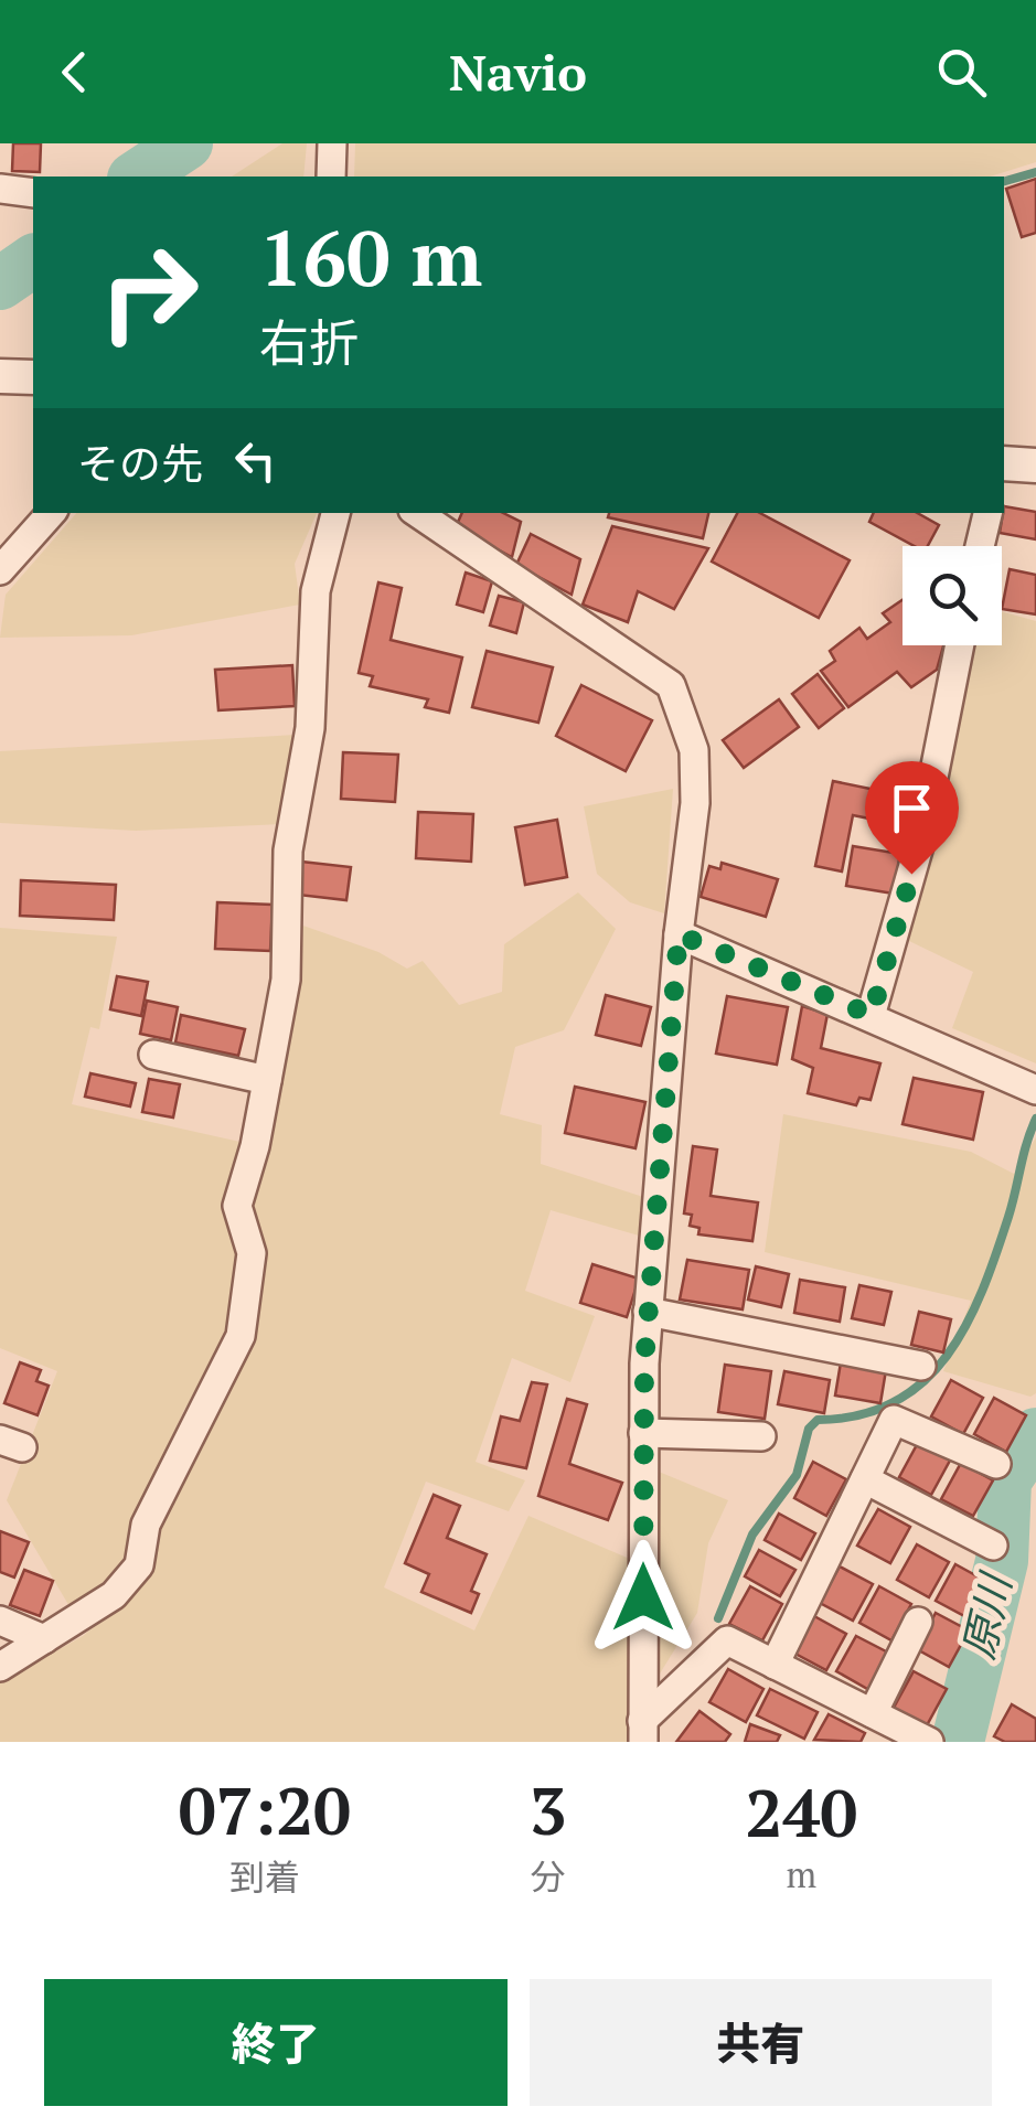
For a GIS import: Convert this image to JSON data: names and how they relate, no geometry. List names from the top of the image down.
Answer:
{
  "water": ["原川"],
  "page": {
    "header": "Navio",
    "turn": ["160 m", "右折"],
    "then": "その先",
    "eta": [
      "07:20",
      "到着",
      "3",
      "分",
      "240",
      "m"
    ],
    "buttons": ["終了", "共有"]
  }
}
